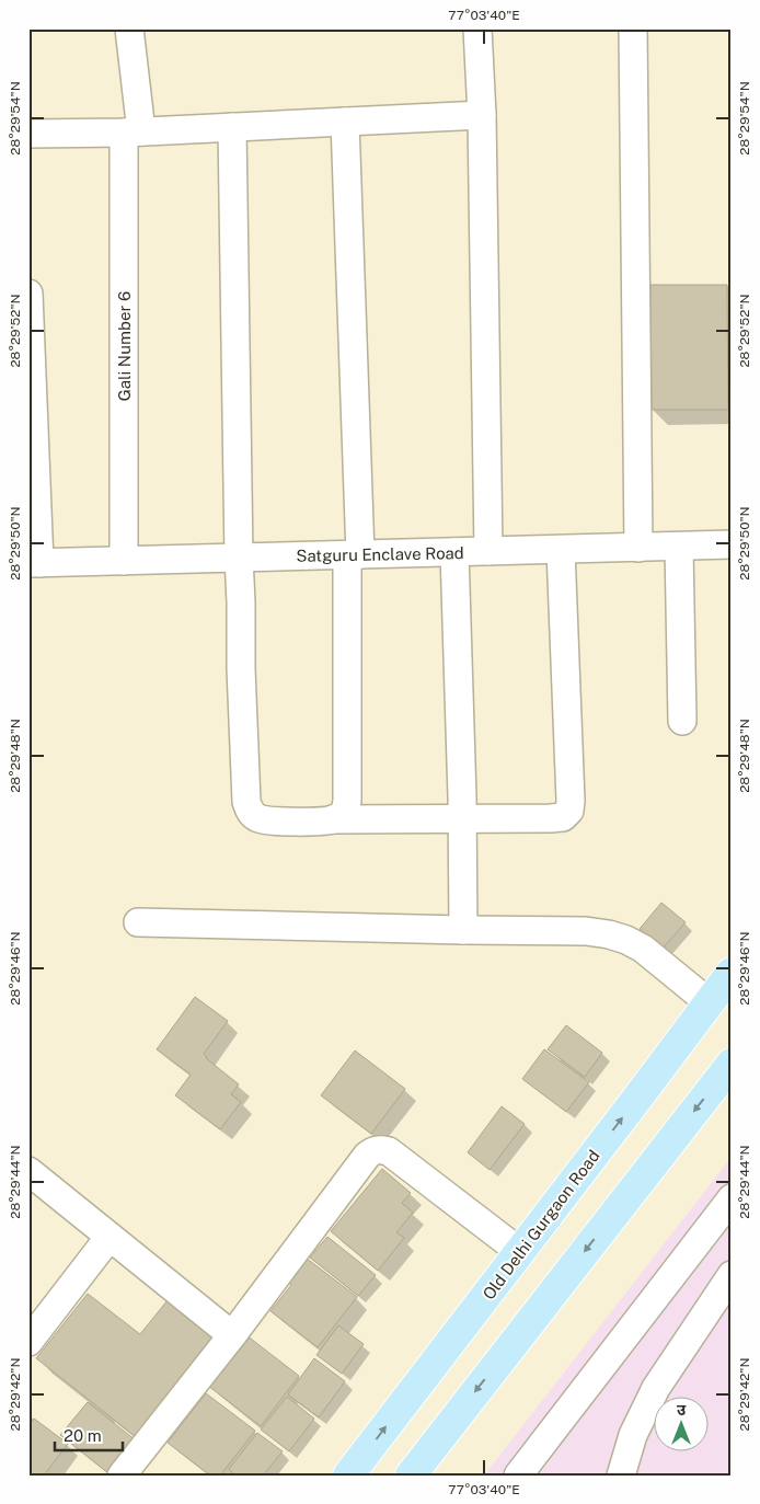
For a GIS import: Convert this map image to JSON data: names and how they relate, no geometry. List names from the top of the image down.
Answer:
{
  "streets": {
    "main road": ["Old Delhi Gurgaon Road"],
    "street": ["Gali Number 6", "Satguru Enclave Road"]
  },
  "crossings": [
    ["Gali Number 6", "Satguru Enclave Road"]
  ],
  "scale_bar": "20 m",
  "north": "top",
  "coordinates": [
    "77°03'40\"E",
    "28°29'54\"N",
    "28°29'52\"N",
    "28°29'50\"N",
    "28°29'48\"N",
    "28°29'46\"N",
    "28°29'44\"N",
    "28°29'42\"N"
  ]
}
